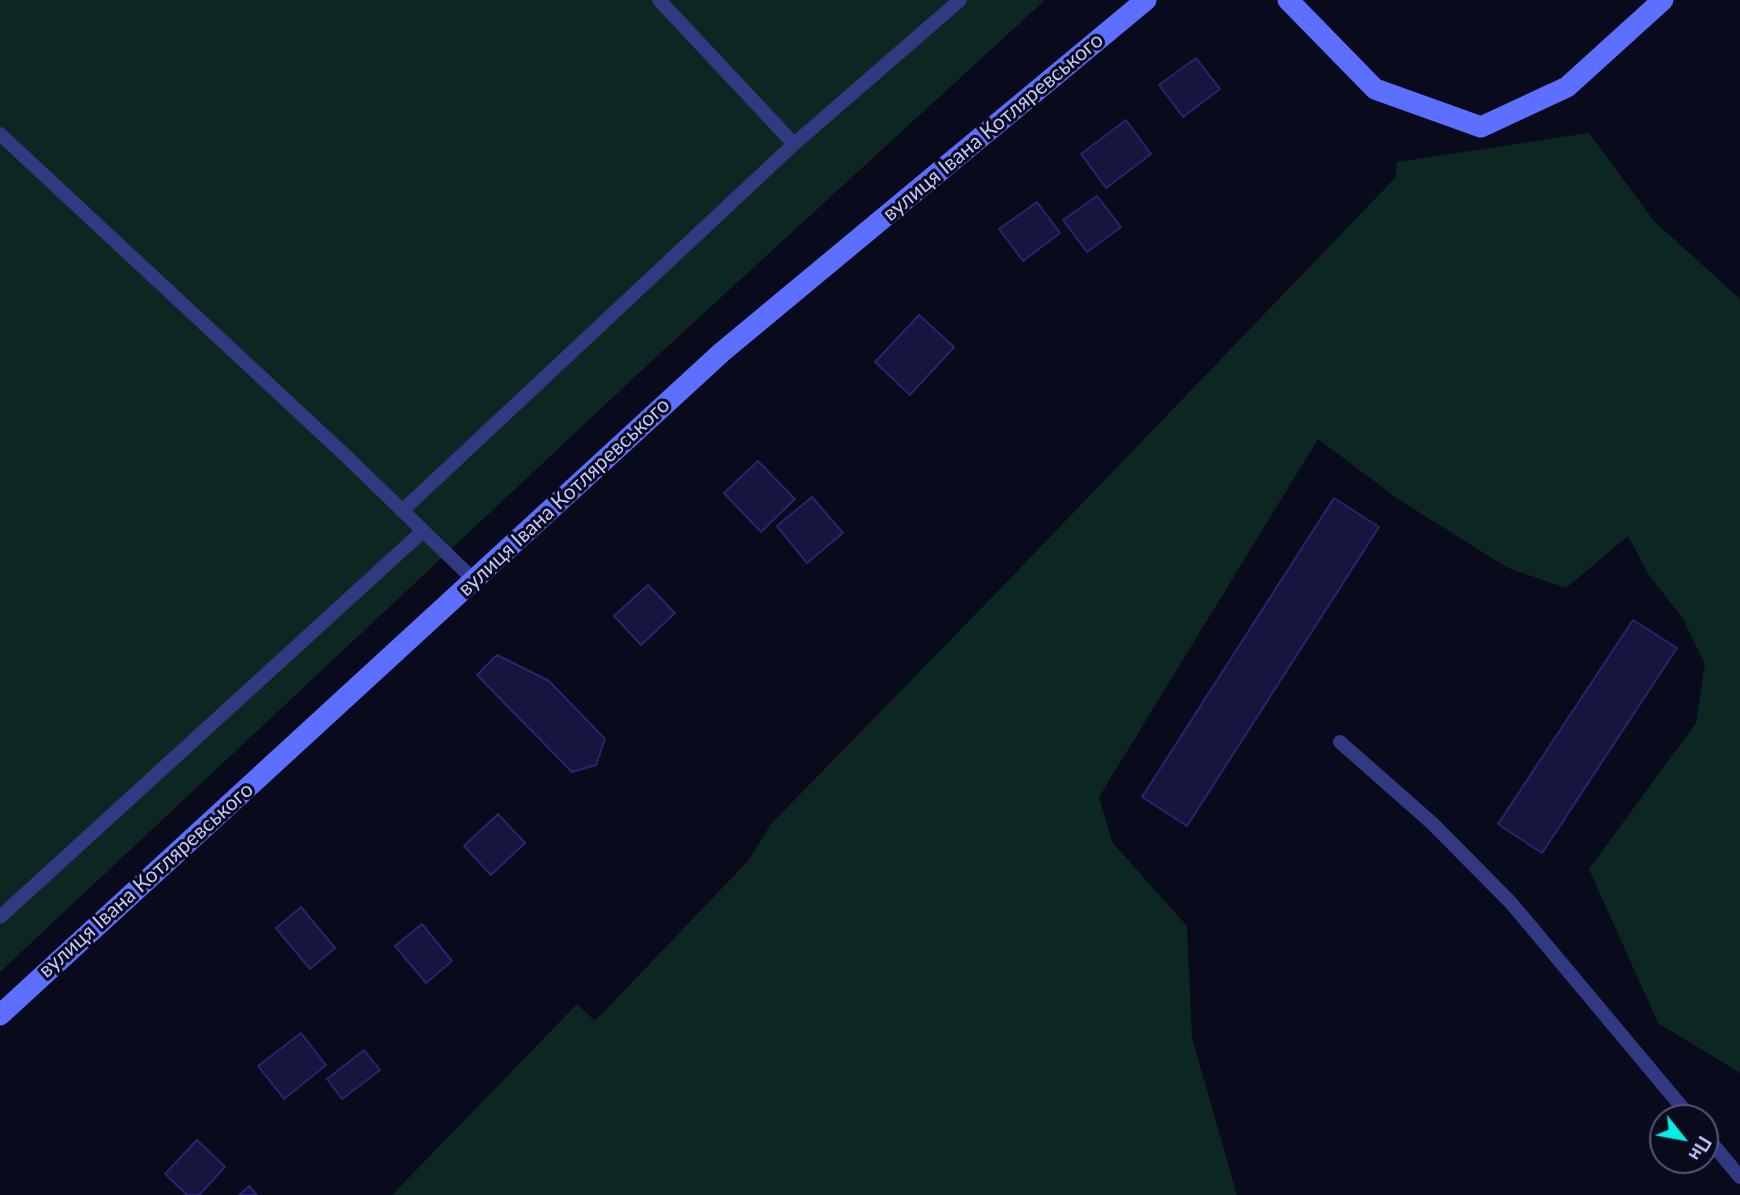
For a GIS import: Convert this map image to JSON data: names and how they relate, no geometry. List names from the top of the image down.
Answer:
{
  "streets": {
    "street": ["вулиця Івана Котляревського"]
  },
  "north": "bottom right"
}
